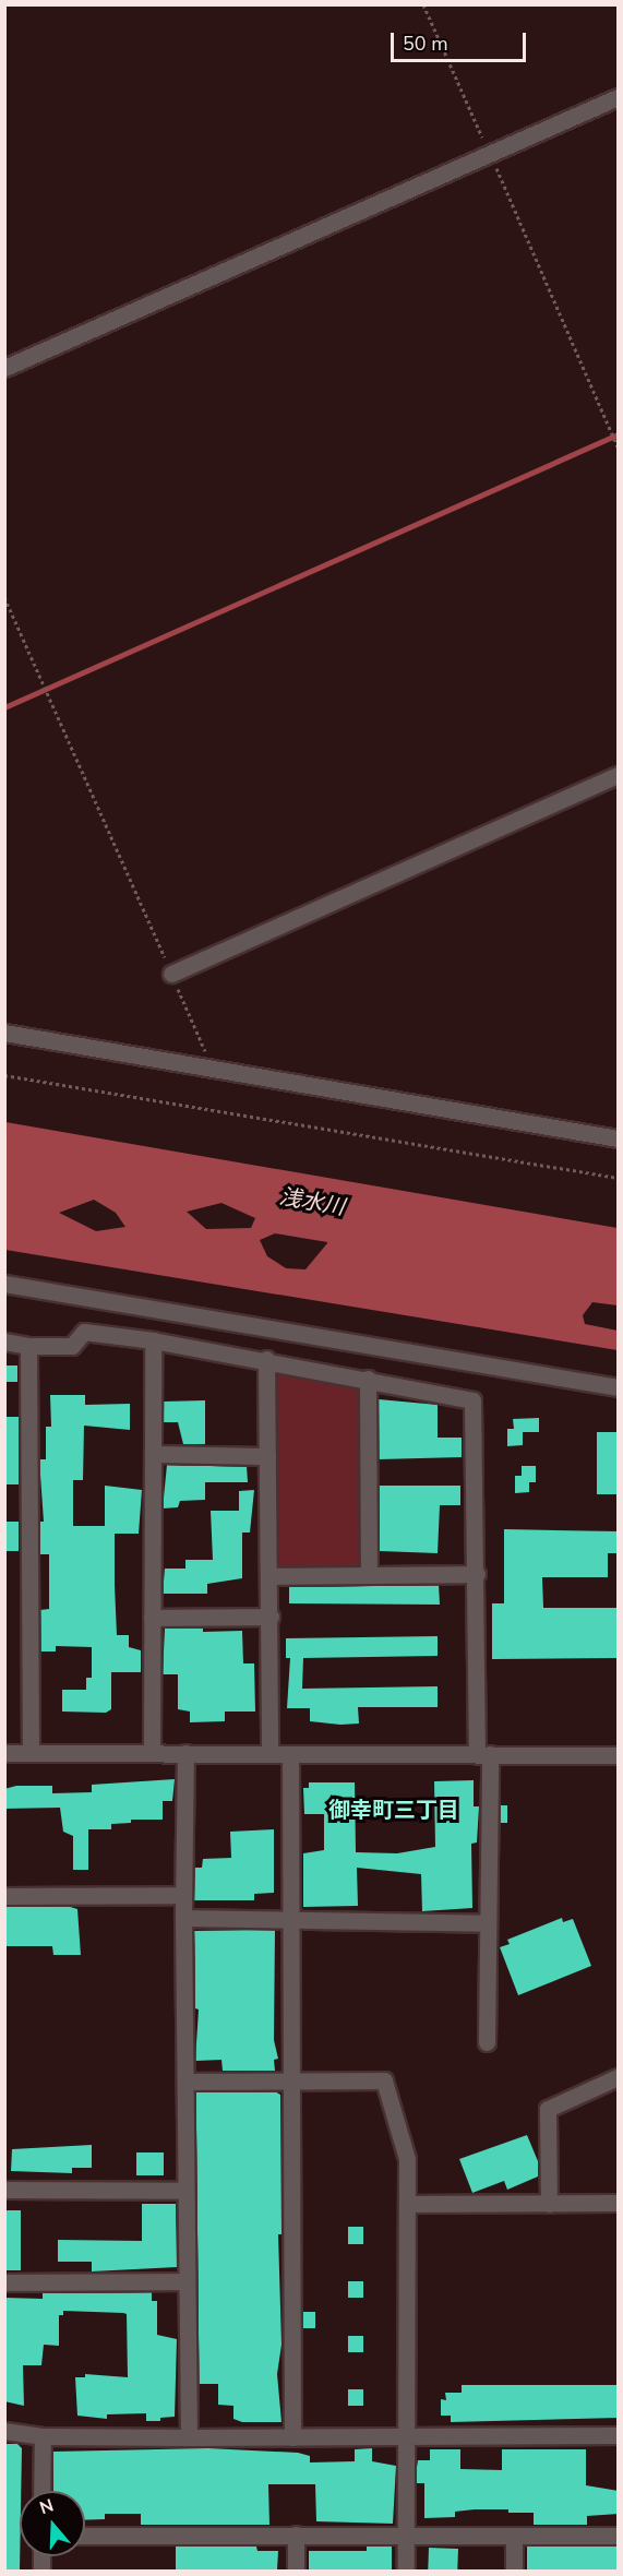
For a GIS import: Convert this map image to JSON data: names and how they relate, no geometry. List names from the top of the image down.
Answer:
{
  "districts": ["御幸町三丁目"],
  "water": ["浅水川"],
  "scale_bar": "50 m",
  "north": "top"
}
